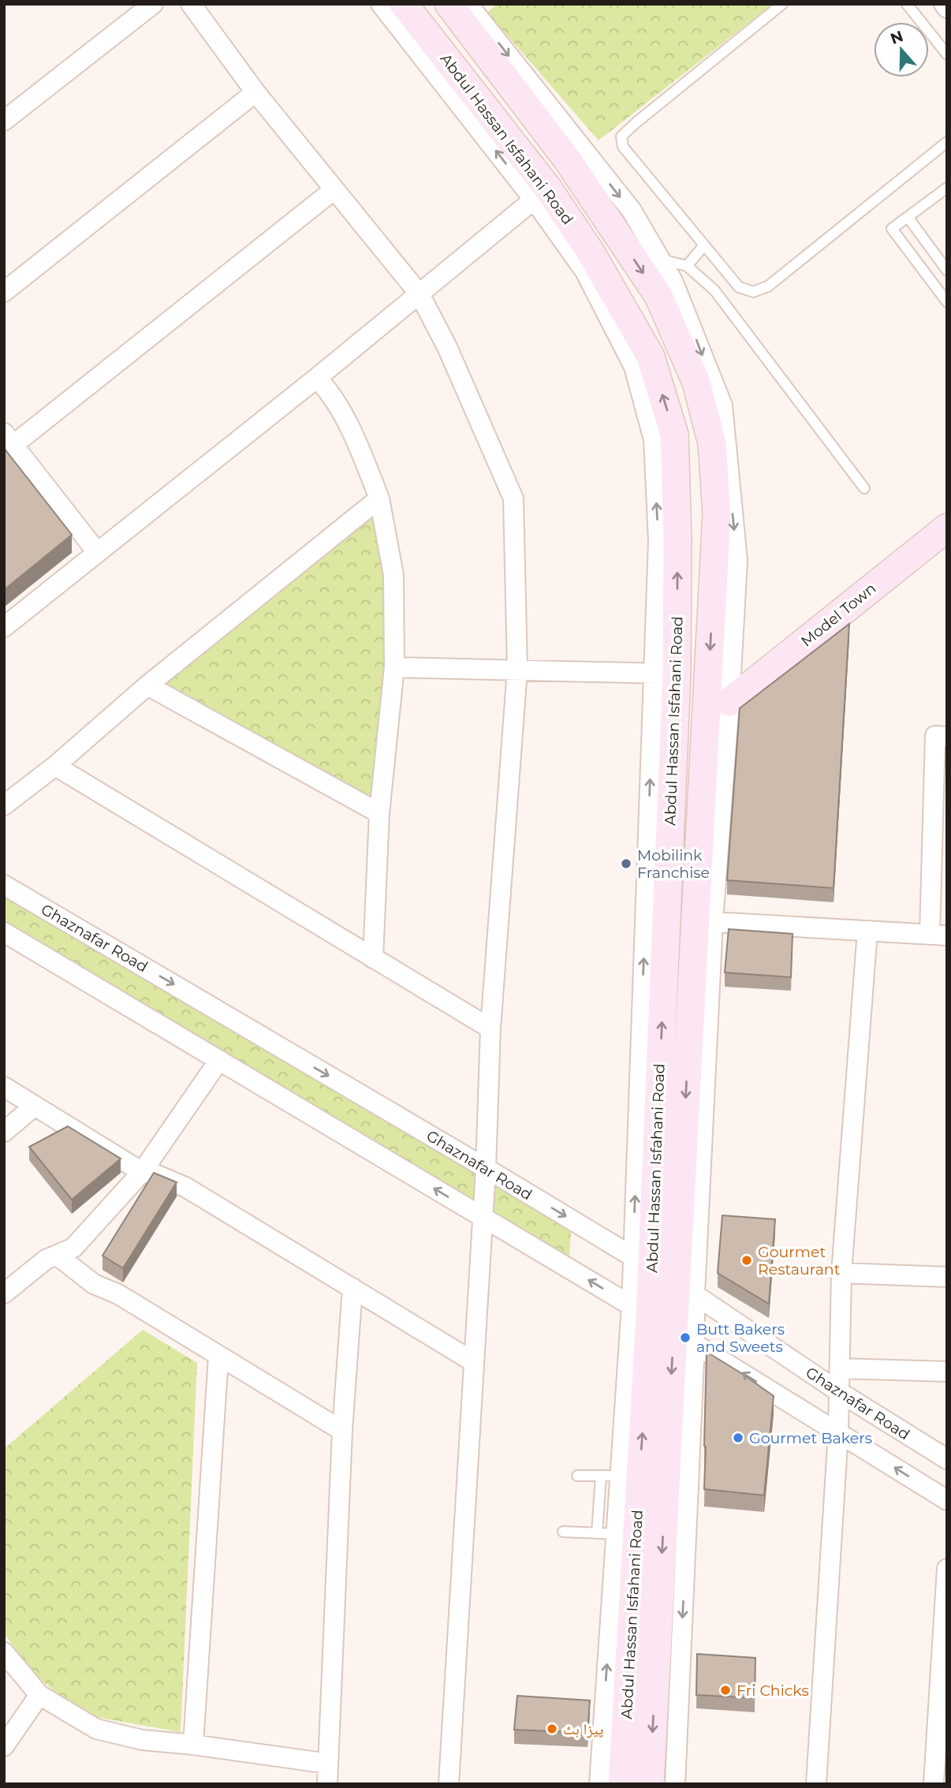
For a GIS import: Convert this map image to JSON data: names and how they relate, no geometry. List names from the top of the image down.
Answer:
{
  "streets": {
    "main road": ["Abdul Hassan Isfahani Road", "Model Town"],
    "street": ["Ghaznafar Road"]
  },
  "crossings": [
    ["Abdul Hassan Isfahani Road", "Ghaznafar Road"]
  ],
  "places": [
    "Mobilink Franchise",
    "Gourmet Restaurant",
    "Butt Bakers and Sweets",
    "Gourmet Bakers",
    "Fri Chicks",
    "پیزا ہٹ"
  ],
  "north": "top"
}
